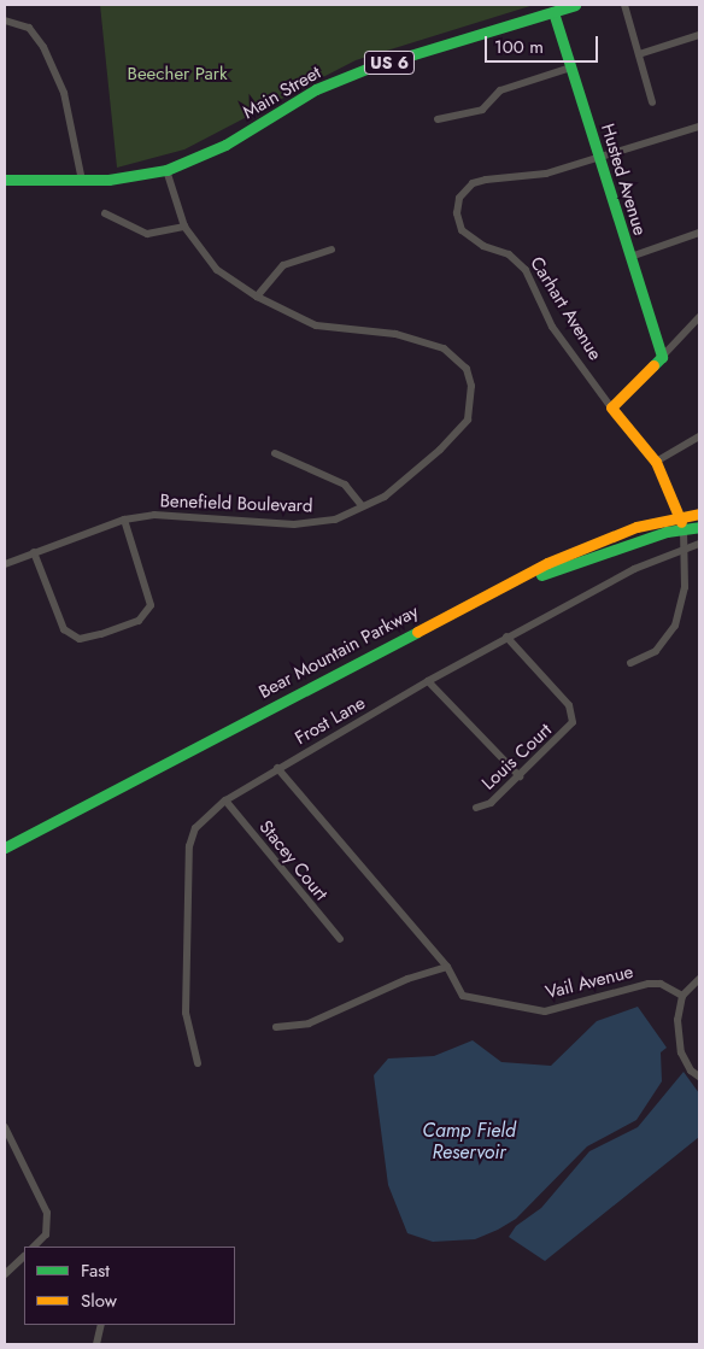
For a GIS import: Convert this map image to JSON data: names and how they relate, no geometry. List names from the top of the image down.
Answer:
{
  "streets": {
    "main road": [
      "US 6",
      "Main Street",
      "Husted Avenue",
      "Carhart Avenue",
      "Bear Mountain Parkway"
    ],
    "street": [
      "Benefield Boulevard",
      "Frost Lane",
      "Louis Court",
      "Stacey Court",
      "Vail Avenue"
    ]
  },
  "crossings": [
    ["Main Street", "Husted Avenue"],
    ["Main Street", "Benefield Boulevard"],
    ["Husted Avenue", "Carhart Avenue"],
    ["Carhart Avenue", "Bear Mountain Parkway"],
    ["Frost Lane", "Louis Court"],
    ["Frost Lane", "Stacey Court"],
    ["Frost Lane", "Vail Avenue"]
  ],
  "water": ["Camp Field Reservoir"],
  "parks": ["Beecher Park"],
  "legend": ["Fast", "Slow"],
  "scale_bar": "100 m"
}
